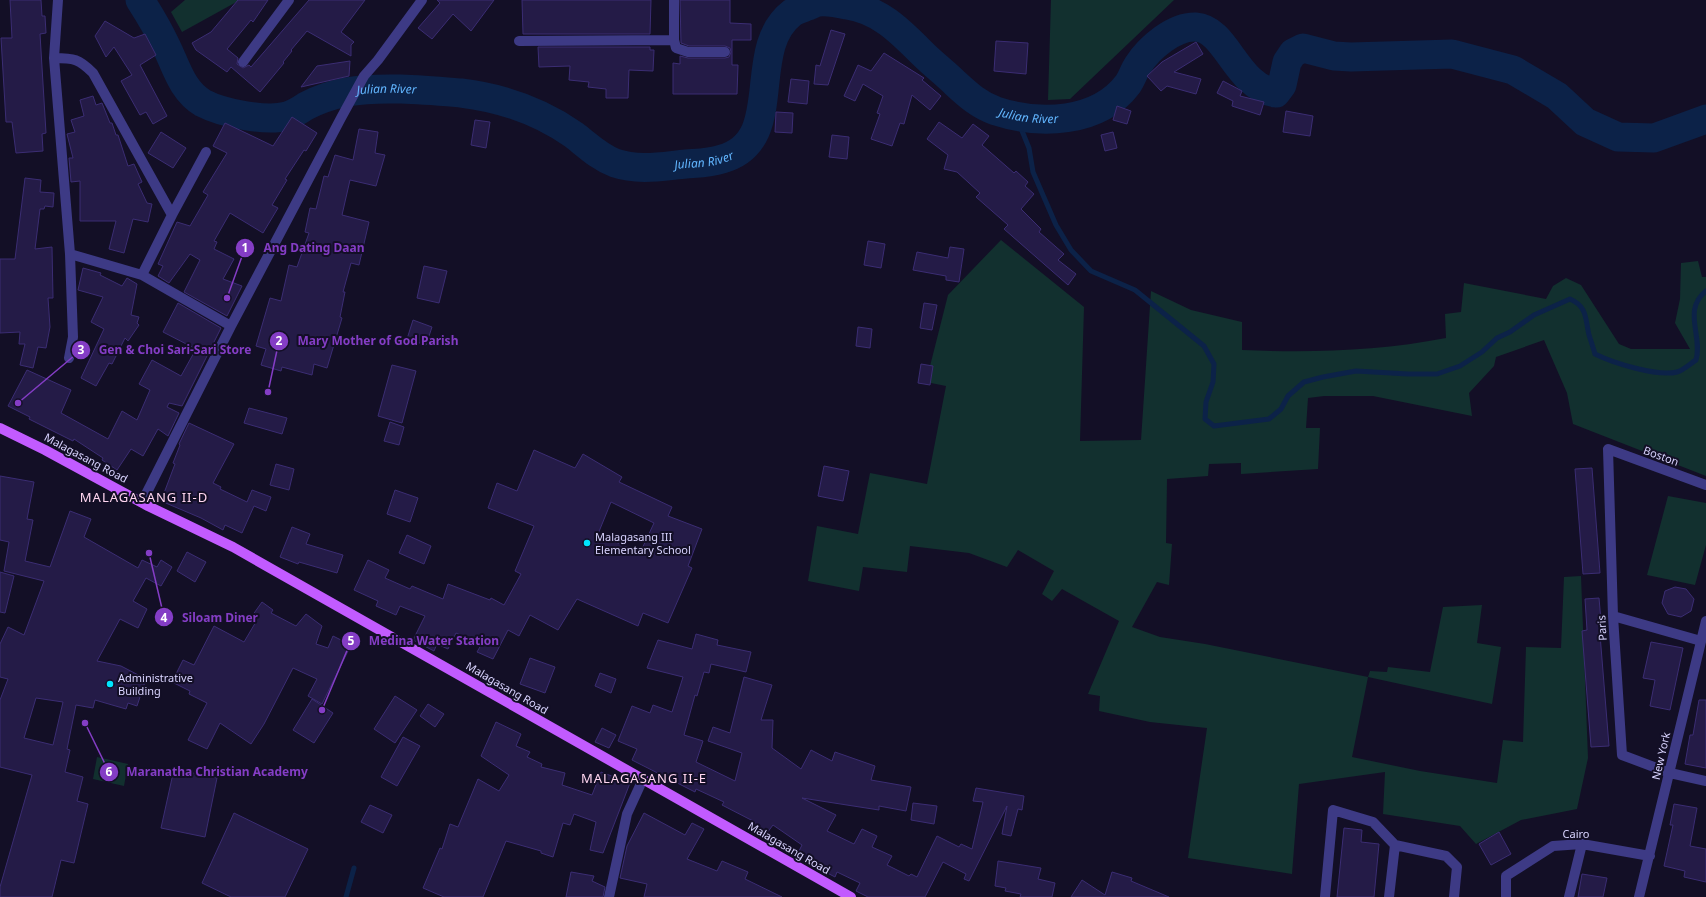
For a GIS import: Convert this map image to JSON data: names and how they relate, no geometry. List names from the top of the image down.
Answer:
{
  "streets": {
    "main road": ["Malagasang Road"],
    "street": [
      "Boston",
      "Paris",
      "New York",
      "Cairo"
    ]
  },
  "crossings": [
    ["Boston", "Paris"],
    ["Paris", "New York"],
    ["New York", "Cairo"]
  ],
  "districts": ["MALAGASANG II-D", "MALAGASANG II-E"],
  "water": ["Julian River"],
  "places": [
    "Ang Dating Daan",
    "Mary Mother of God Parish",
    "Gen & Choi Sari-Sari Store",
    "Malagasang III Elementary School",
    "Siloam Diner",
    "Administrative Building",
    "Medina Water Station",
    "Maranatha Christian Academy"
  ]
}
